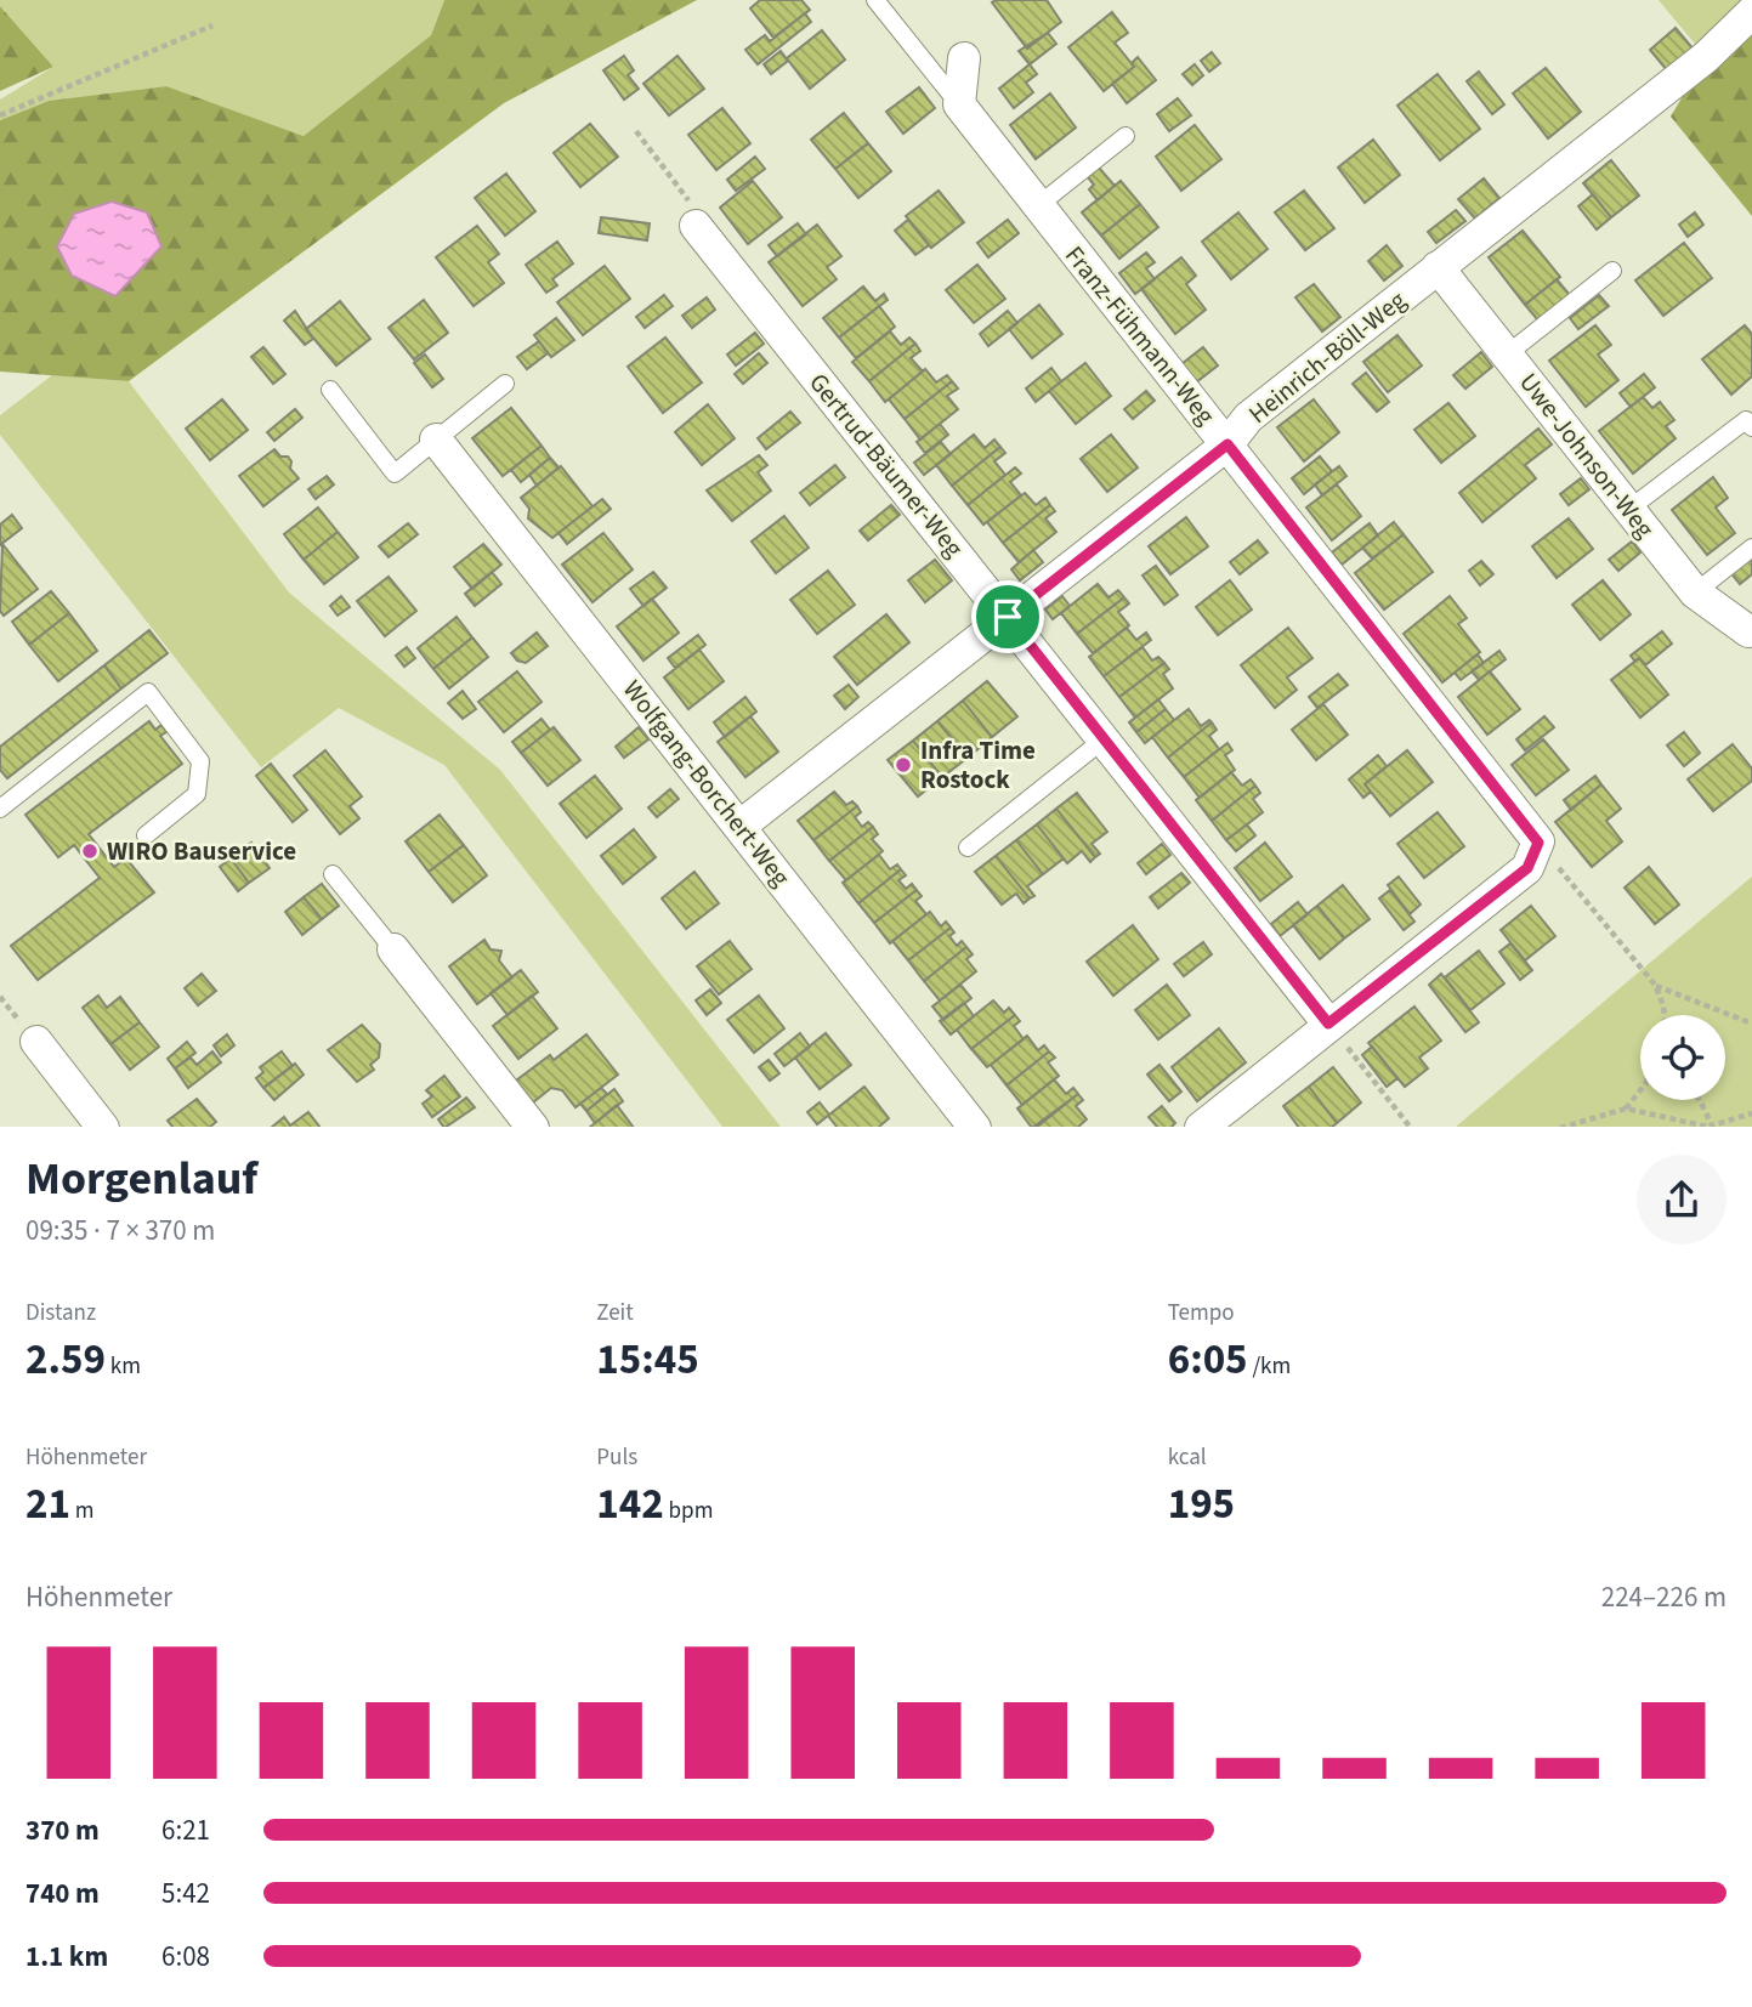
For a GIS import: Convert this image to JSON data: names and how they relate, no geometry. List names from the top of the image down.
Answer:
{
  "streets": {
    "street": [
      "Franz-Fühmann-Weg",
      "Heinrich-Böll-Weg",
      "Uwe-Johnson-Weg",
      "Gertrud-Bäumer-Weg",
      "Wolfgang-Borchert-Weg"
    ]
  },
  "crossings": [
    ["Franz-Fühmann-Weg", "Heinrich-Böll-Weg"],
    ["Heinrich-Böll-Weg", "Uwe-Johnson-Weg"],
    ["Heinrich-Böll-Weg", "Gertrud-Bäumer-Weg"],
    ["Heinrich-Böll-Weg", "Wolfgang-Borchert-Weg"]
  ],
  "places": ["Infra Time Rostock", "WIRO Bauservice"],
  "page": {
    "heading": ["Morgenlauf", "09:35 · 7 × 370 m"],
    "stats": [
      ["Distanz", "2.59 km"],
      ["Zeit", "15:45"],
      ["Tempo", "6:05 /km"],
      ["Höhenmeter", "21 m"],
      ["Puls", "142 bpm"],
      ["kcal", "195"]
    ],
    "chart": ["Höhenmeter", "224–226 m"],
    "list": [
      {
        "name": "370 m",
        "note": "6:21"
      },
      {
        "name": "740 m",
        "note": "5:42"
      },
      {
        "name": "1.1 km",
        "note": "6:08"
      }
    ]
  }
}
